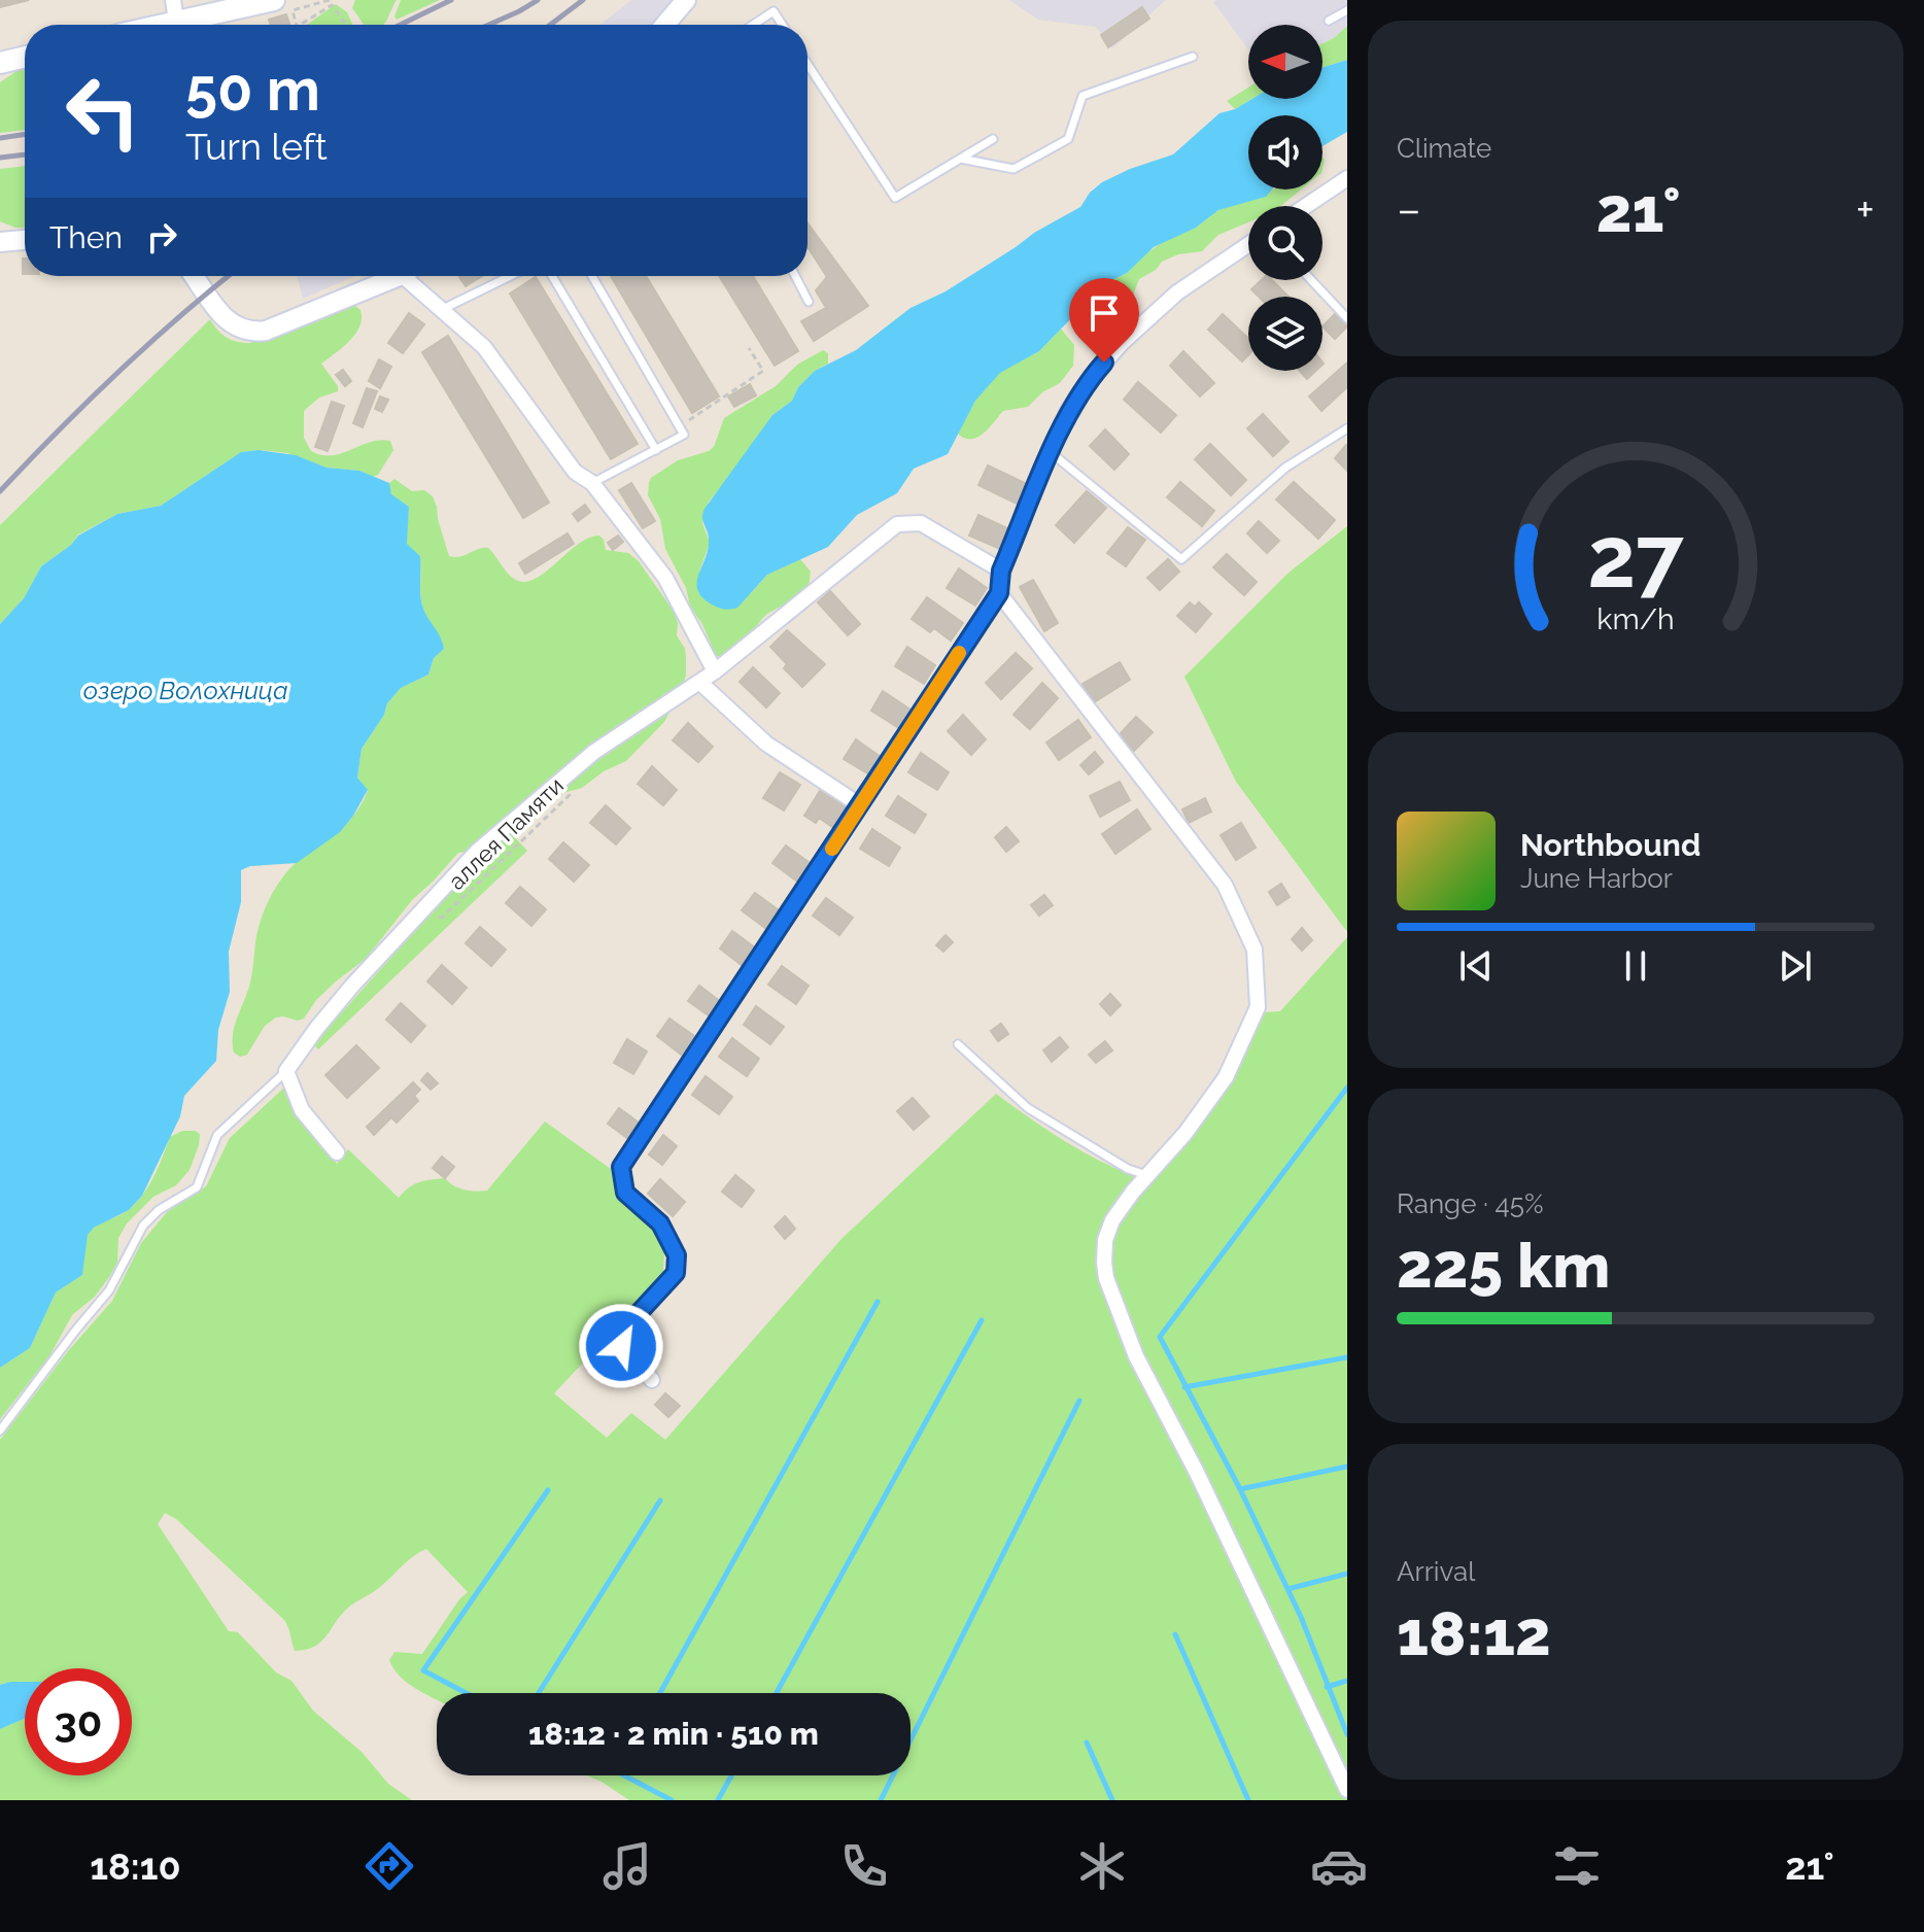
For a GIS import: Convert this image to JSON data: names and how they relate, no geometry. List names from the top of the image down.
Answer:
{
  "streets": {
    "path": ["аллея Памяти"]
  },
  "water": ["озеро Волохница"],
  "north": "left",
  "page": {
    "tile": [
      "Climate",
      ["Range · 45%", "225 km"],
      ["Arrival", "18:12"]
    ],
    "turn": ["50 m", "Turn left"],
    "heat": ["−", "21°", "+"],
    "then": "Then",
    "song": ["Northbound", "June Harbor"],
    "limit": "30",
    "trip": "18:12 · 2 min · 510 m",
    "tabs": ["18:10", "21°"],
    "gauge": ["27", "km/h"]
  }
}
